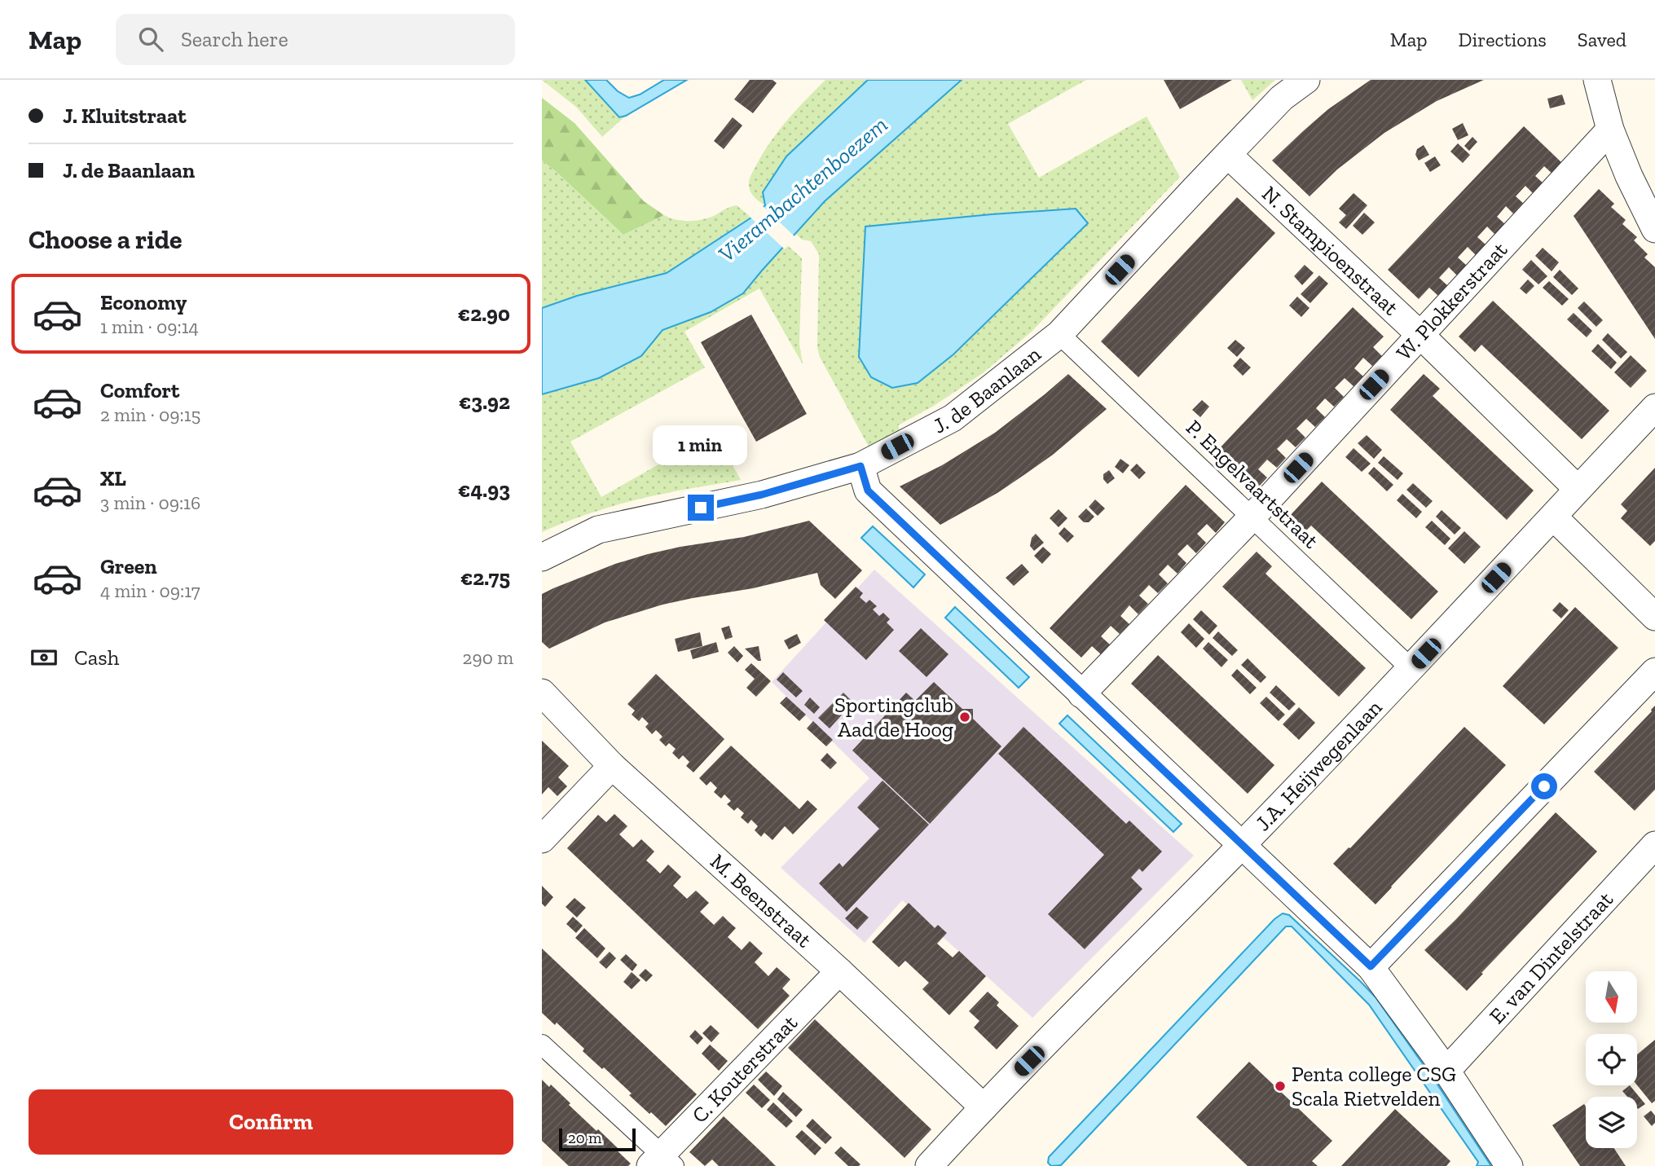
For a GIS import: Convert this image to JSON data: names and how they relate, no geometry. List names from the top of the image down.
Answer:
{
  "streets": {
    "street": [
      "N. Stampioenstraat",
      "W. Plokkerstraat",
      "J. de Baanlaan",
      "P. Engelvaartstraat",
      "J.A. Heijwegenlaan",
      "M. Beenstraat",
      "E. van Dintelstraat",
      "C. Kouterstraat"
    ]
  },
  "crossings": [
    ["N. Stampioenstraat", "W. Plokkerstraat"],
    ["N. Stampioenstraat", "J. de Baanlaan"],
    ["N. Stampioenstraat", "J.A. Heijwegenlaan"],
    ["W. Plokkerstraat", "P. Engelvaartstraat"],
    ["J. de Baanlaan", "P. Engelvaartstraat"],
    ["P. Engelvaartstraat", "J.A. Heijwegenlaan"],
    ["J.A. Heijwegenlaan", "M. Beenstraat"],
    ["M. Beenstraat", "C. Kouterstraat"]
  ],
  "water": ["Vierambachtenboezem"],
  "places": ["Sportingclub Aad de Hoog", "Penta college CSG Scala Rietvelden"],
  "scale_bar": "20 m",
  "north": "bottom",
  "page": {
    "header": "Map",
    "search": "Search here",
    "nav": ["Map", "Directions", "Saved"],
    "banner": ["J. Kluitstraat", "J. de Baanlaan"],
    "heading": "Choose a ride",
    "list": [
      {
        "name": "Economy",
        "note": "1 min · 09:14",
        "value": "€2.90"
      },
      {
        "name": "Comfort",
        "note": "2 min · 09:15",
        "value": "€3.92"
      },
      {
        "name": "XL",
        "note": "3 min · 09:16",
        "value": "€4.93"
      },
      {
        "name": "Green",
        "note": "4 min · 09:17",
        "value": "€2.75"
      }
    ],
    "bubble": "1 min",
    "pay": ["Cash", "290 m"],
    "buttons": "Confirm",
    "scale": "20 m"
  }
}
